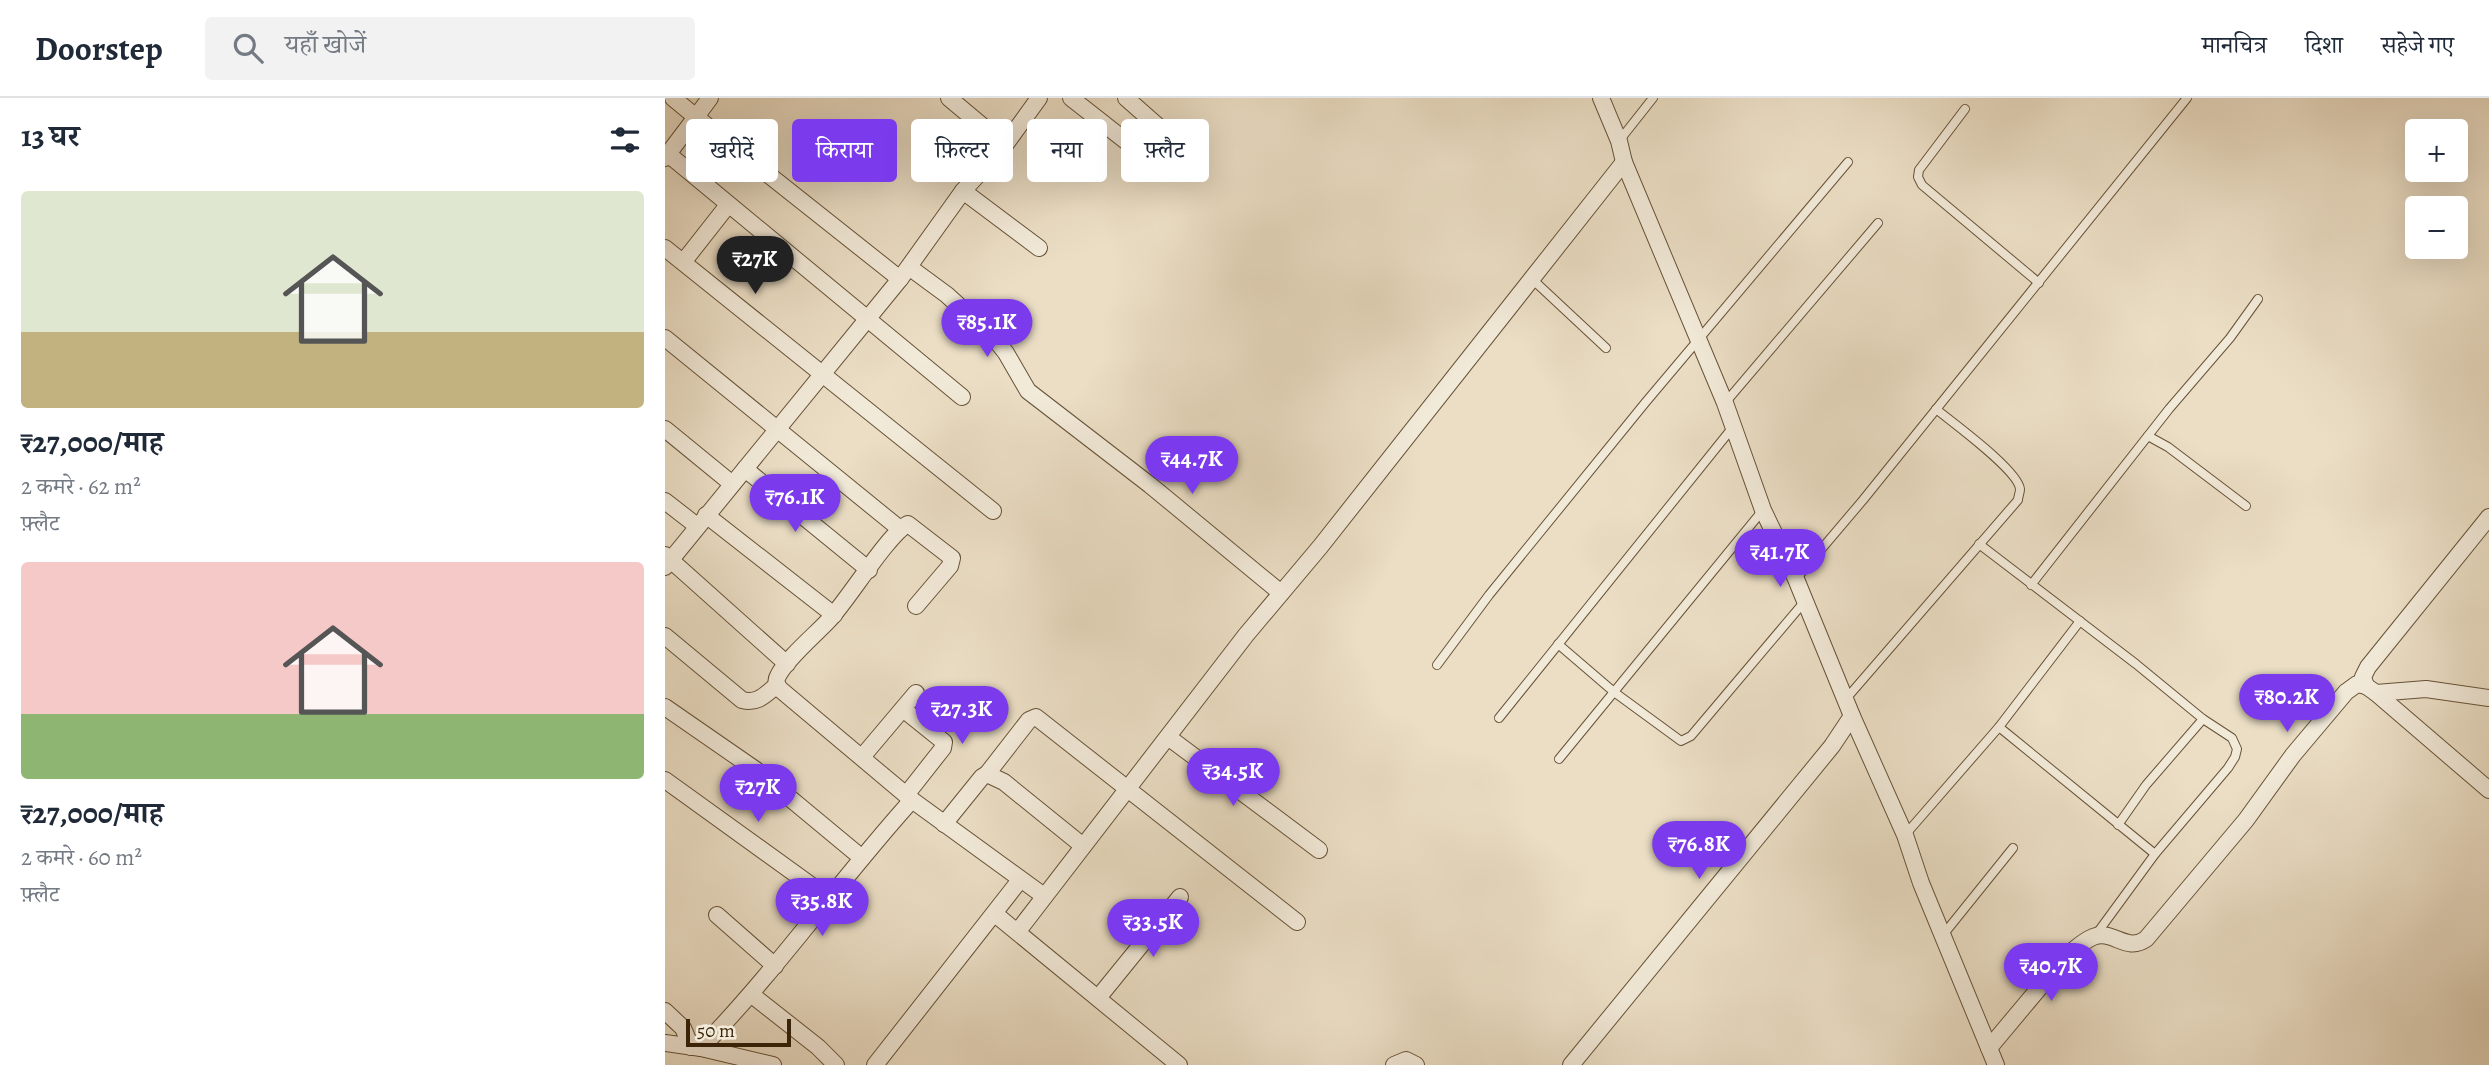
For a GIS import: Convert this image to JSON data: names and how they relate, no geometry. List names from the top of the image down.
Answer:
{
  "scale_bar": "50 m",
  "page": {
    "header": "Doorstep",
    "search": "यहाँ खोजें",
    "nav": ["मानचित्र", "दिशा", "सहेजे गए"],
    "heading": "13 घर",
    "map_buttons": ["+", "−"],
    "chip": [
      "खरीदें",
      "किराया",
      "फ़िल्टर",
      "नया",
      "फ़्लैट"
    ],
    "list": [
      {
        "name": "₹27,000/माह",
        "note": "2 कमरे · 62 m² · फ़्लैट"
      },
      {
        "name": "₹27,000/माह",
        "note": "2 कमरे · 60 m² · फ़्लैट"
      }
    ],
    "price": [
      "₹27K",
      "₹85.1K",
      "₹44.7K",
      "₹76.1K",
      "₹41.7K",
      "₹80.2K",
      "₹27.3K",
      "₹34.5K",
      "₹27K",
      "₹76.8K",
      "₹35.8K",
      "₹33.5K",
      "₹40.7K"
    ],
    "scale": "50 m"
  }
}
